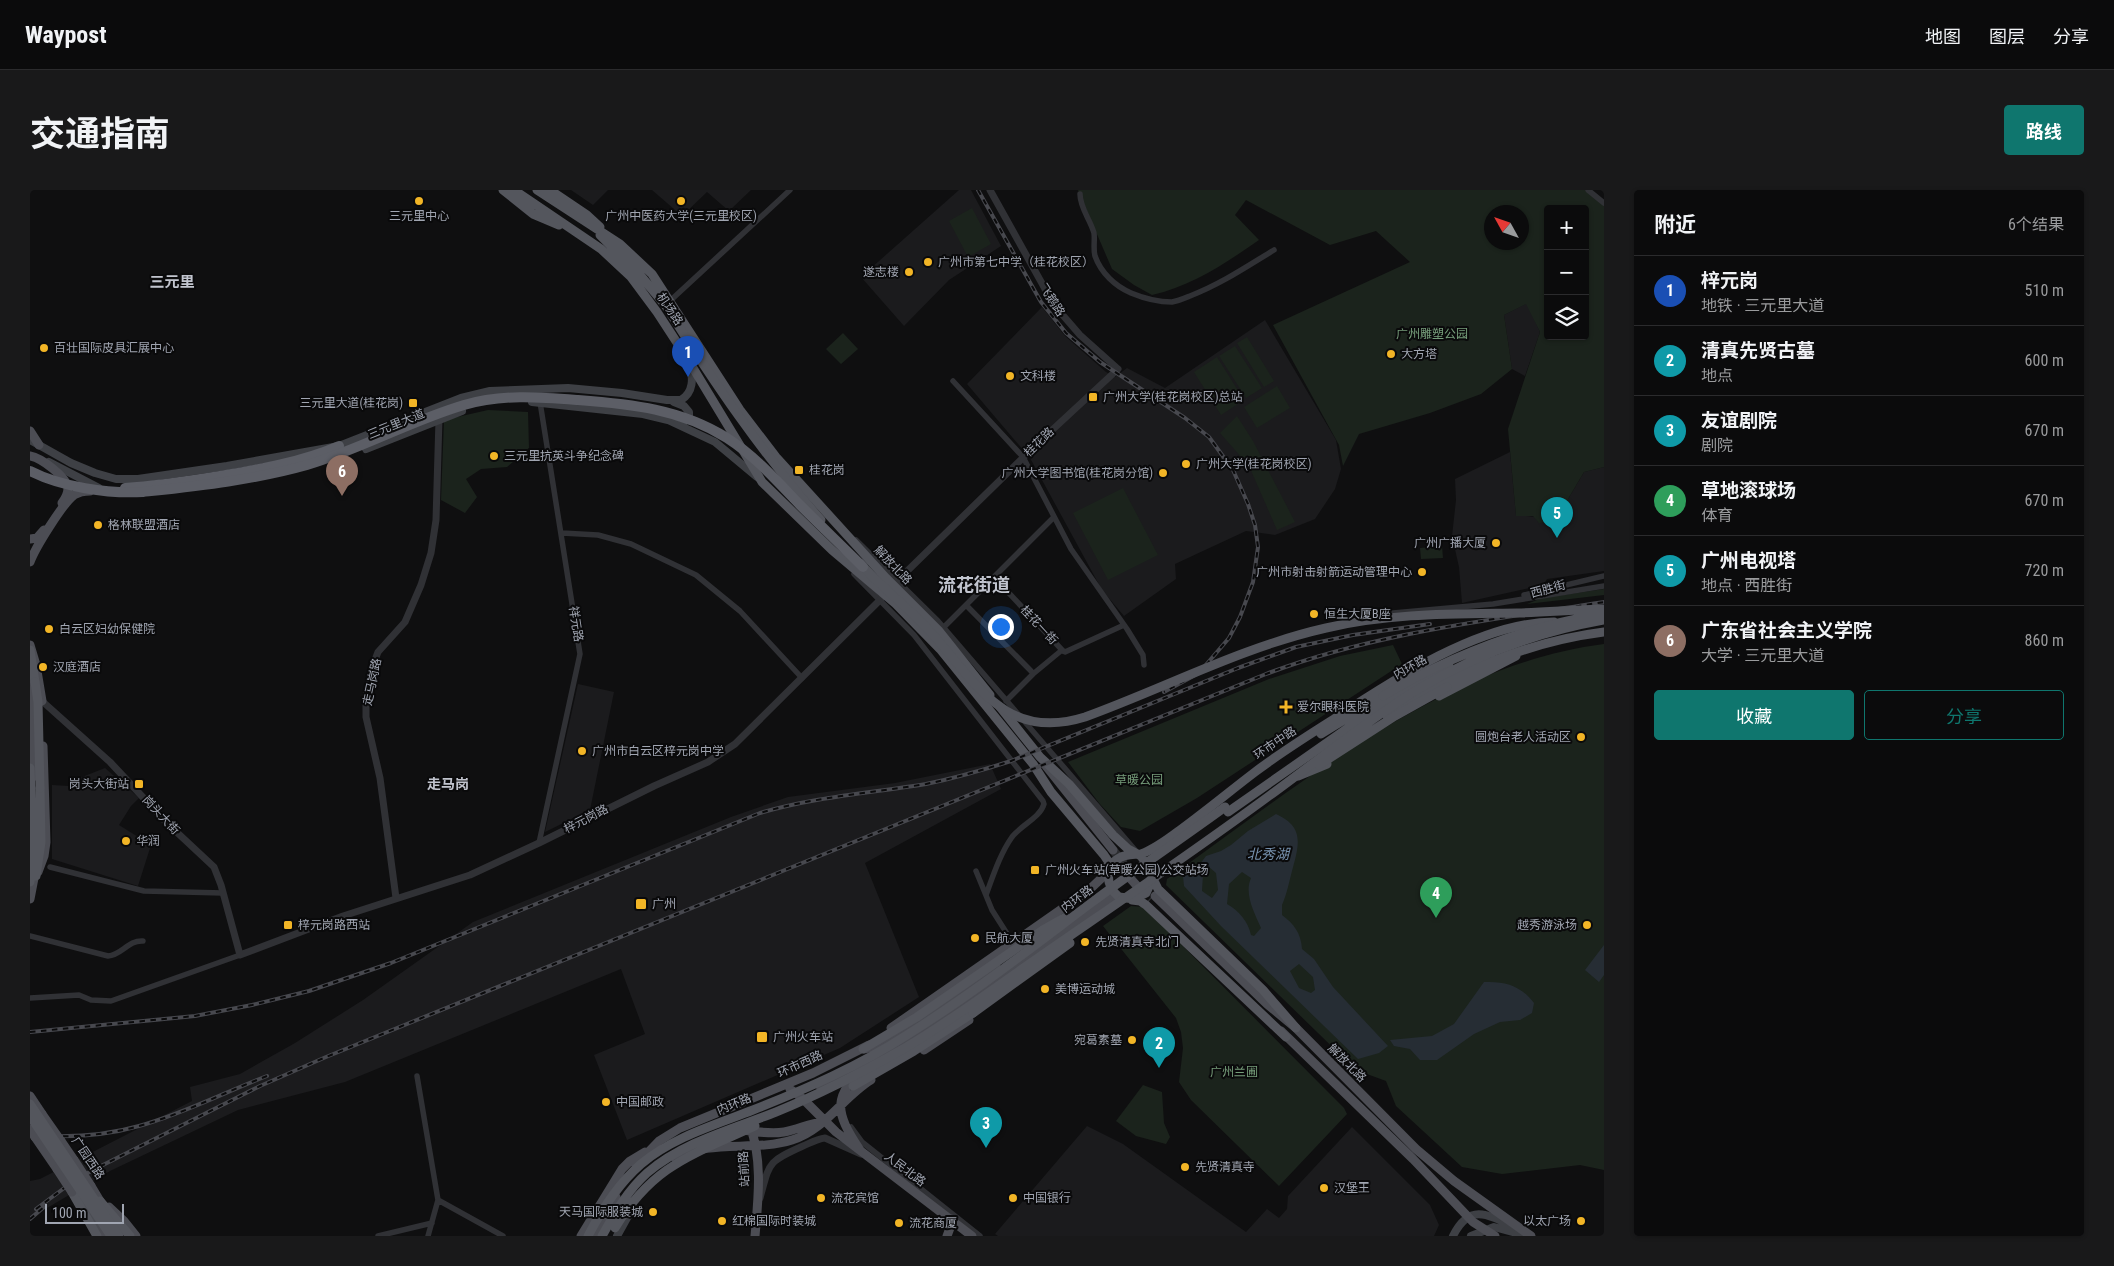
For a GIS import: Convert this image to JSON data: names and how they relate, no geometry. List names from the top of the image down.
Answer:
{
  "streets": {
    "highway": [
      "机场路",
      "解放北路",
      "内环路",
      "环市中路"
    ],
    "main road": [
      "三元里大道",
      "环市西路",
      "广园西路",
      "站前路",
      "人民北路"
    ],
    "street": [
      "飞鹅路",
      "桂花路",
      "西胜街",
      "祥元路",
      "桂花一街",
      "走马岗路",
      "岗头大街",
      "梓元岗路"
    ]
  },
  "crossings": [
    ["飞鹅路", "桂花路"],
    ["机场路", "三元里大道"],
    ["机场路", "解放北路"],
    ["三元里大道", "解放北路"],
    ["三元里大道", "祥元路"],
    ["三元里大道", "走马岗路"],
    ["解放北路", "环市中路"],
    ["解放北路", "环市西路"],
    ["祥元路", "梓元岗路"],
    ["内环路", "环市中路"],
    ["走马岗路", "梓元岗路"],
    ["环市中路", "环市西路"],
    ["岗头大街", "梓元岗路"],
    ["环市西路", "站前路"],
    ["环市西路", "人民北路"]
  ],
  "districts": ["三元里", "流花街道", "走马岗"],
  "water": ["北秀湖"],
  "parks": ["广州雕塑公园", "草暖公园", "广州兰圃"],
  "places": {
    "other": [
      "三元里中心",
      "广州中医药大学(三元里校区)",
      "广州市第七中学（桂花校区）",
      "遂志楼",
      "百壮国际皮具汇展中心",
      "大方塔",
      "文科楼",
      "三元里抗英斗争纪念碑",
      "广州大学(桂花岗校区)",
      "广州大学图书馆(桂花岗分馆)",
      "格林联盟酒店",
      "广州广播大厦",
      "广州市射击射箭运动管理中心",
      "恒生大厦B座",
      "白云区妇幼保健院",
      "汉庭酒店",
      "圆炮台老人活动区",
      "广州市白云区梓元岗中学",
      "华润",
      "越秀游泳场",
      "民航大厦",
      "先贤清真寺北门",
      "美博运动城",
      "宛葛素墓",
      "中国邮政",
      "先贤清真寺",
      "汉堡王",
      "流花宾馆",
      "中国银行",
      "天马国际服装城",
      "红棉国际时装城",
      "以太广场",
      "流花商厦"
    ],
    "transit": [
      "广州大学(桂花岗校区)总站",
      "三元里大道(桂花岗)",
      "桂花岗",
      "岗头大街站",
      "广州火车站(草暖公园)公交站场",
      "广州",
      "梓元岗路西站",
      "广州火车站"
    ],
    "health": ["爱尔眼科医院"]
  },
  "scale_bar": "100 m",
  "north": "top left",
  "page": {
    "header": "Waypost",
    "nav": ["地图", "图层", "分享"],
    "title": "交通指南",
    "buttons": [
      "路线",
      ["收藏", "分享"]
    ],
    "heading": ["附近", "6个结果"],
    "map_buttons": ["+", "−"],
    "list": [
      {
        "mark": "1",
        "name": "梓元岗",
        "note": "地铁 · 三元里大道",
        "value": "510 m"
      },
      {
        "mark": "2",
        "name": "清真先贤古墓",
        "note": "地点",
        "value": "600 m"
      },
      {
        "mark": "3",
        "name": "友谊剧院",
        "note": "剧院",
        "value": "670 m"
      },
      {
        "mark": "4",
        "name": "草地滚球场",
        "note": "体育",
        "value": "670 m"
      },
      {
        "mark": "5",
        "name": "广州电视塔",
        "note": "地点 · 西胜街",
        "value": "720 m"
      },
      {
        "mark": "6",
        "name": "广东省社会主义学院",
        "note": "大学 · 三元里大道",
        "value": "860 m"
      }
    ],
    "pins": [
      "1",
      "6",
      "5",
      "4",
      "2",
      "3"
    ],
    "scale": "100 m"
  }
}
